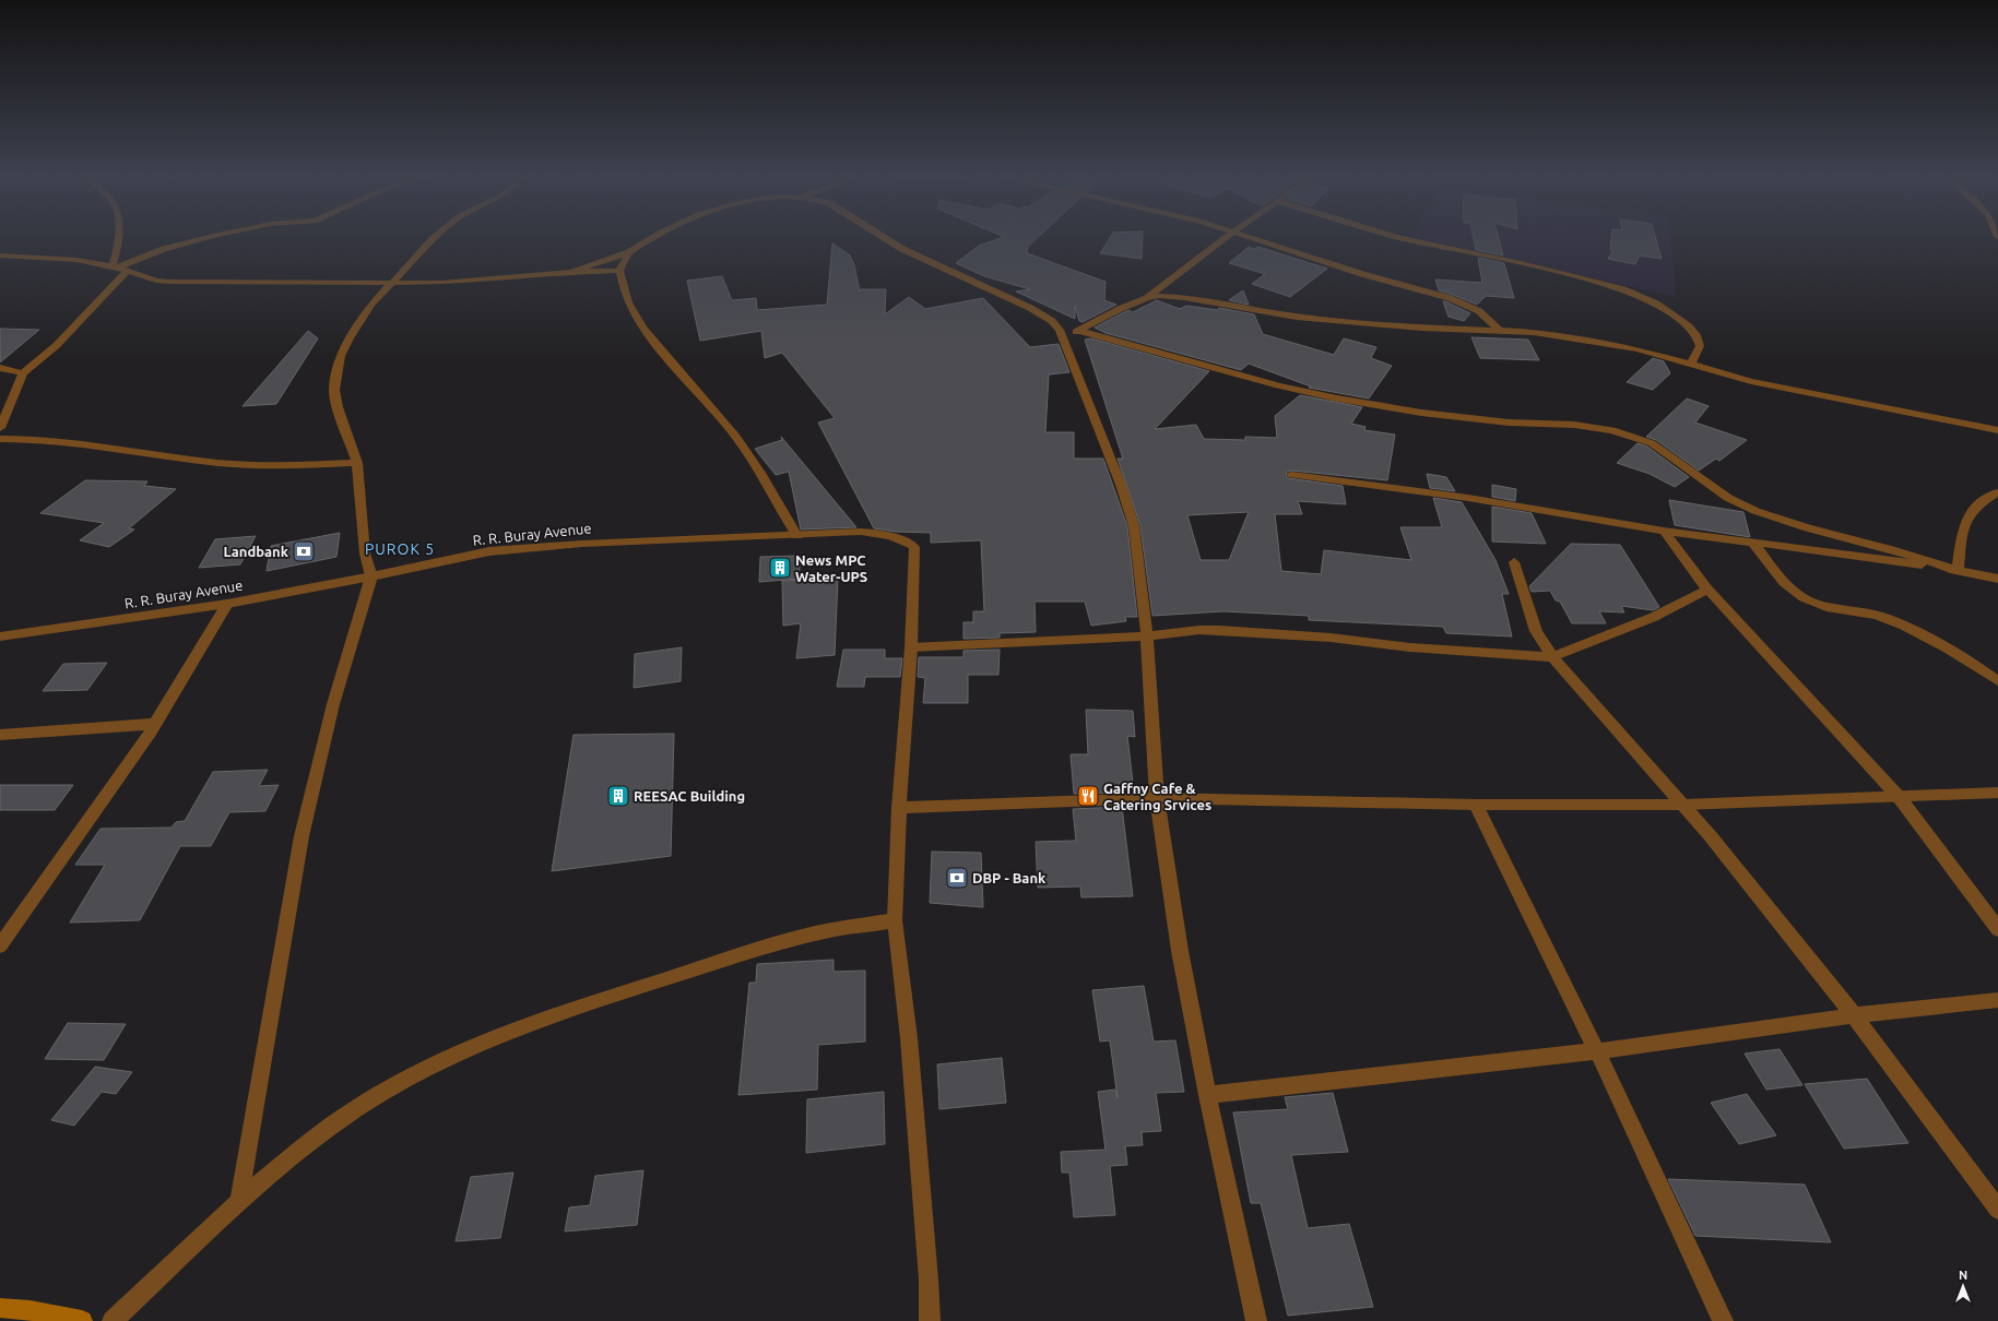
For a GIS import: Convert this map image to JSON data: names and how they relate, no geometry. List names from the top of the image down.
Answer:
{
  "streets": {
    "street": ["R. R. Buray Avenue"]
  },
  "districts": ["PUROK 5"],
  "places": {
    "bank": ["Landbank", "DBP - Bank"],
    "building": ["News MPC Water-UPS", "REESAC Building"],
    "restaurant": ["Gaffny Cafe & Catering Srvices"]
  },
  "north": "top"
}
